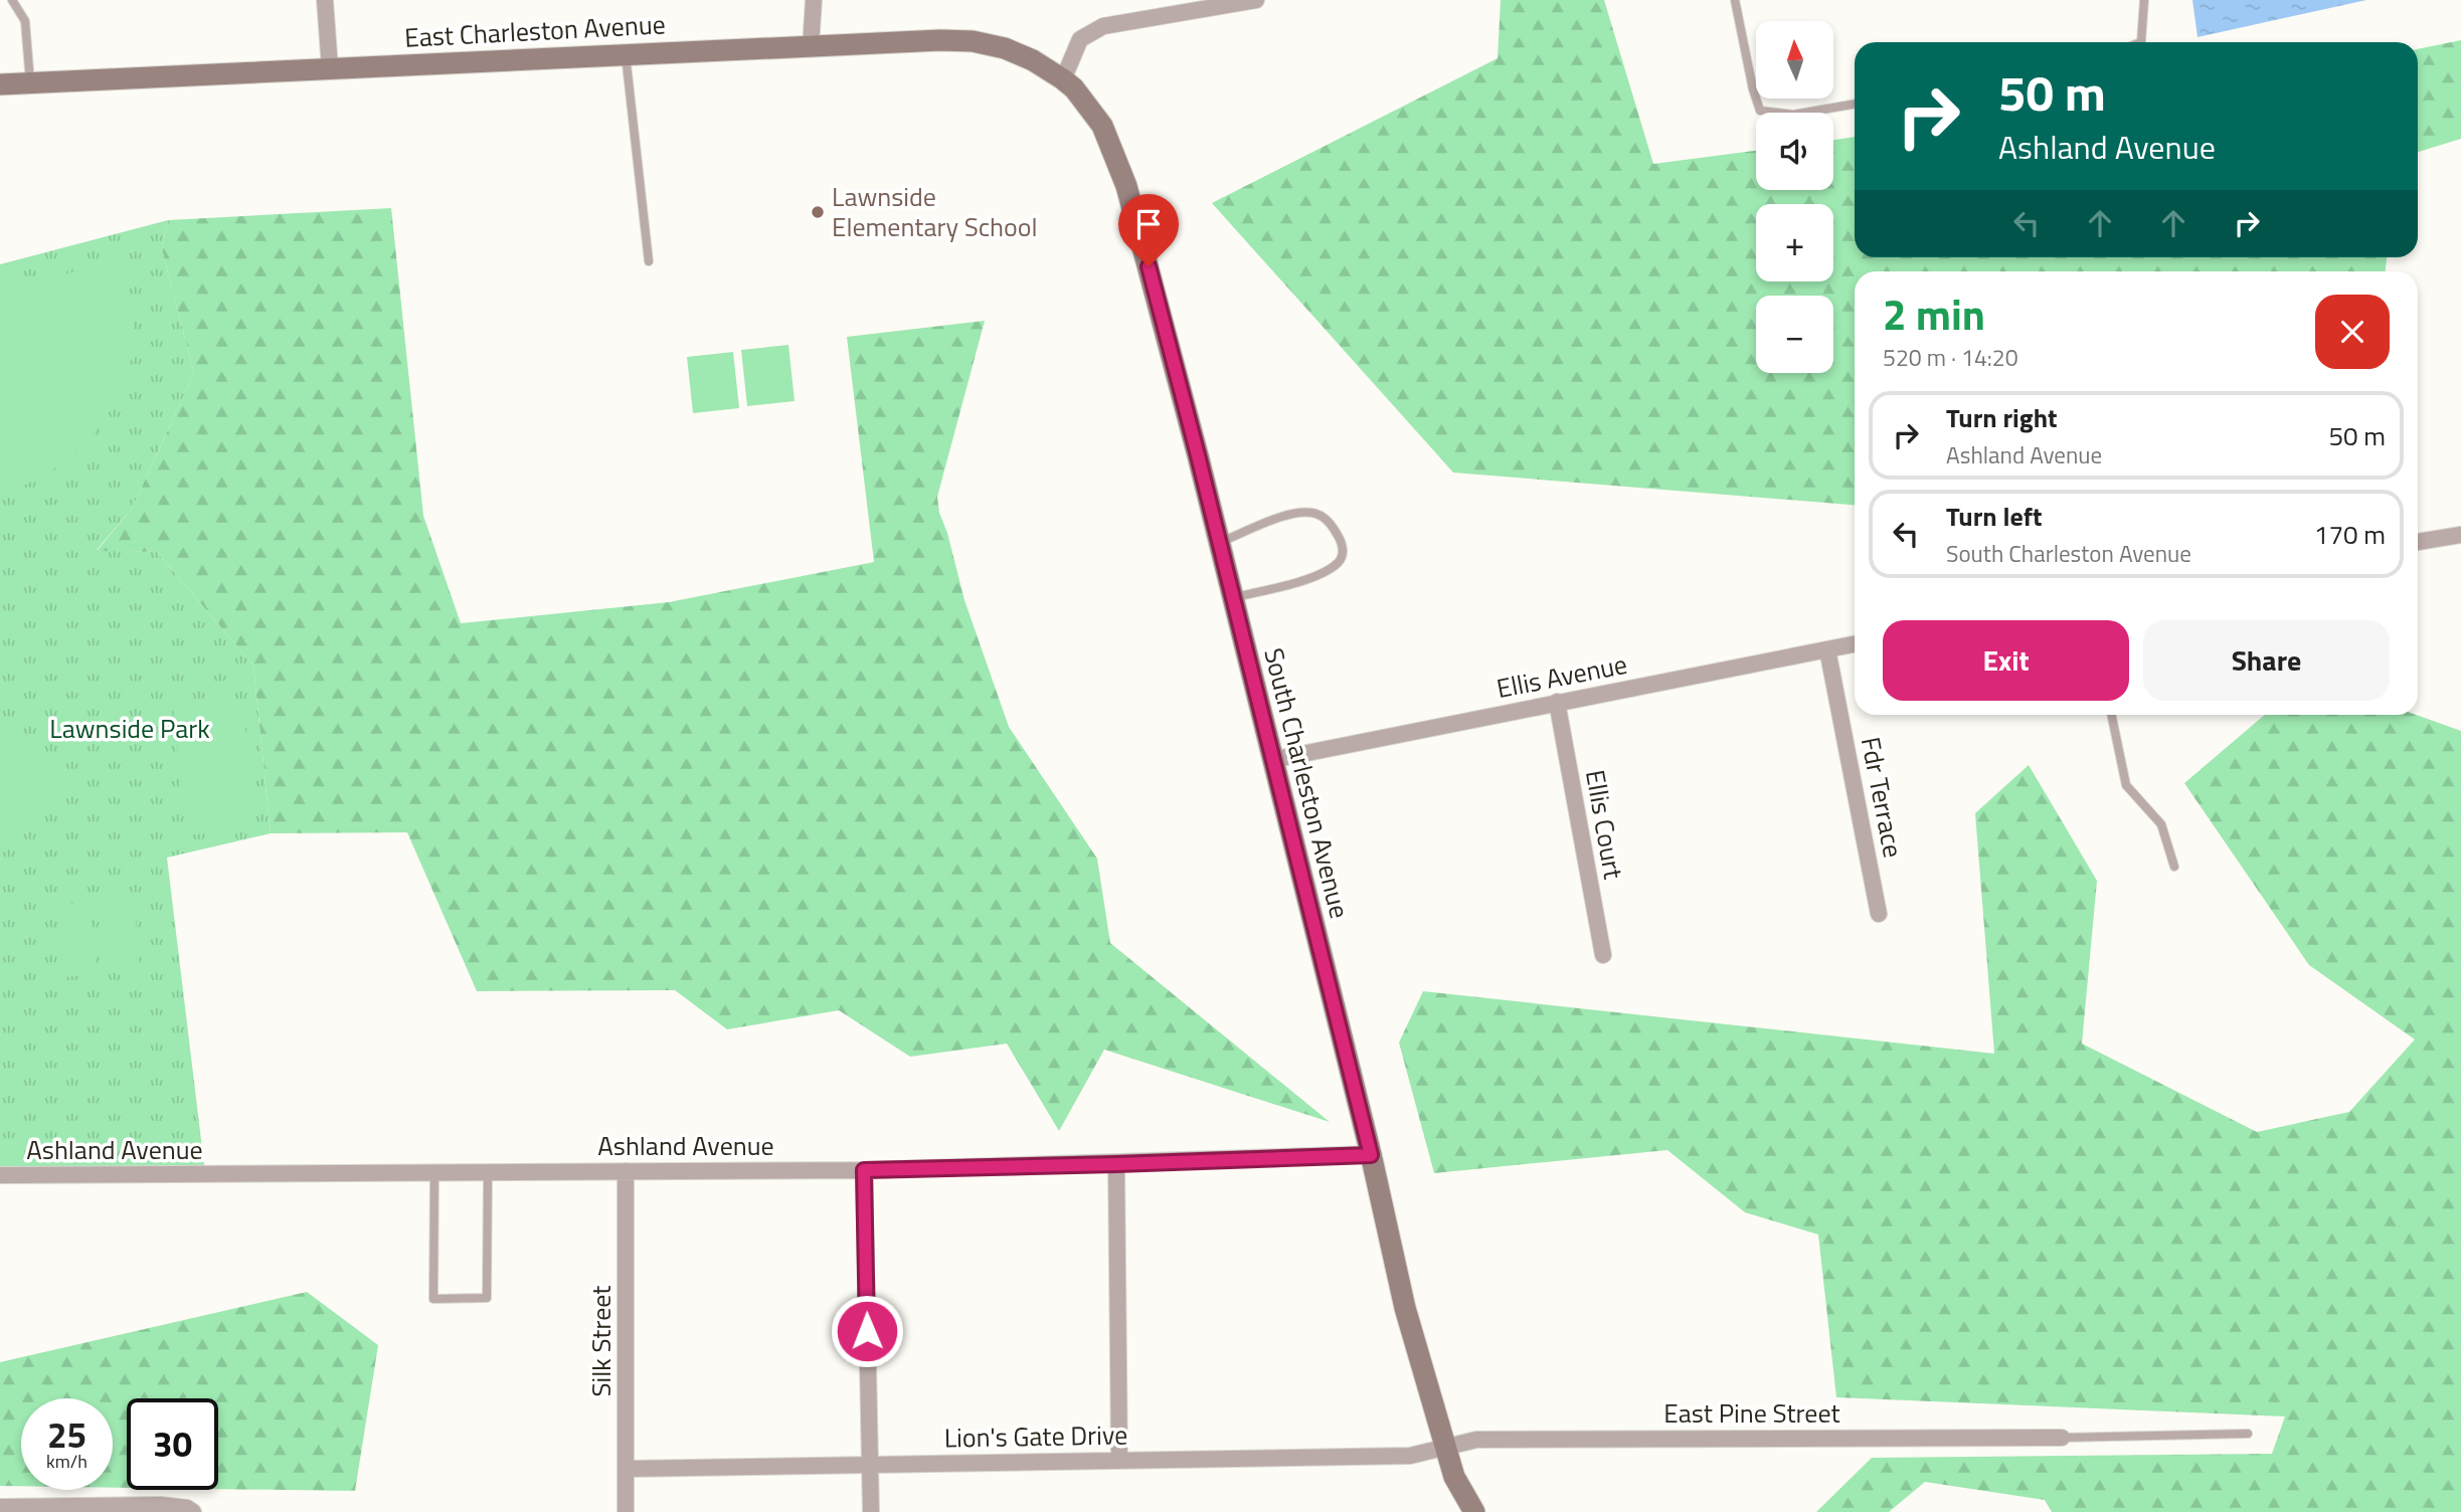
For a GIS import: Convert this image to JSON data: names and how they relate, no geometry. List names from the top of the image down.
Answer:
{
  "streets": {
    "street": [
      "East Charleston Avenue",
      "Ellis Avenue",
      "South Charleston Avenue",
      "Fdr Terrace",
      "Ellis Court",
      "Ashland Avenue",
      "Silk Street",
      "East Pine Street",
      "Lion's Gate Drive"
    ]
  },
  "crossings": [
    ["East Charleston Avenue", "South Charleston Avenue"],
    ["Ellis Avenue", "South Charleston Avenue"],
    ["Ellis Avenue", "Fdr Terrace"],
    ["Ellis Avenue", "Ellis Court"],
    ["South Charleston Avenue", "Ashland Avenue"],
    ["South Charleston Avenue", "East Pine Street"],
    ["South Charleston Avenue", "Lion's Gate Drive"],
    ["Ashland Avenue", "Silk Street"],
    ["Silk Street", "Lion's Gate Drive"],
    ["East Pine Street", "Lion's Gate Drive"]
  ],
  "parks": ["Lawnside Park"],
  "places": ["Lawnside Elementary School"],
  "north": "top",
  "page": {
    "map_buttons": ["+", "−"],
    "turn": ["50 m", "Ashland Avenue"],
    "heading": ["2 min", "520 m · 14:20"],
    "list": [
      {
        "name": "Turn right",
        "note": "Ashland Avenue",
        "value": "50 m"
      },
      {
        "name": "Turn left",
        "note": "South Charleston Avenue",
        "value": "170 m"
      }
    ],
    "buttons": ["Exit", "Share"],
    "speed": "25 km/h",
    "limit": "30"
  }
}
